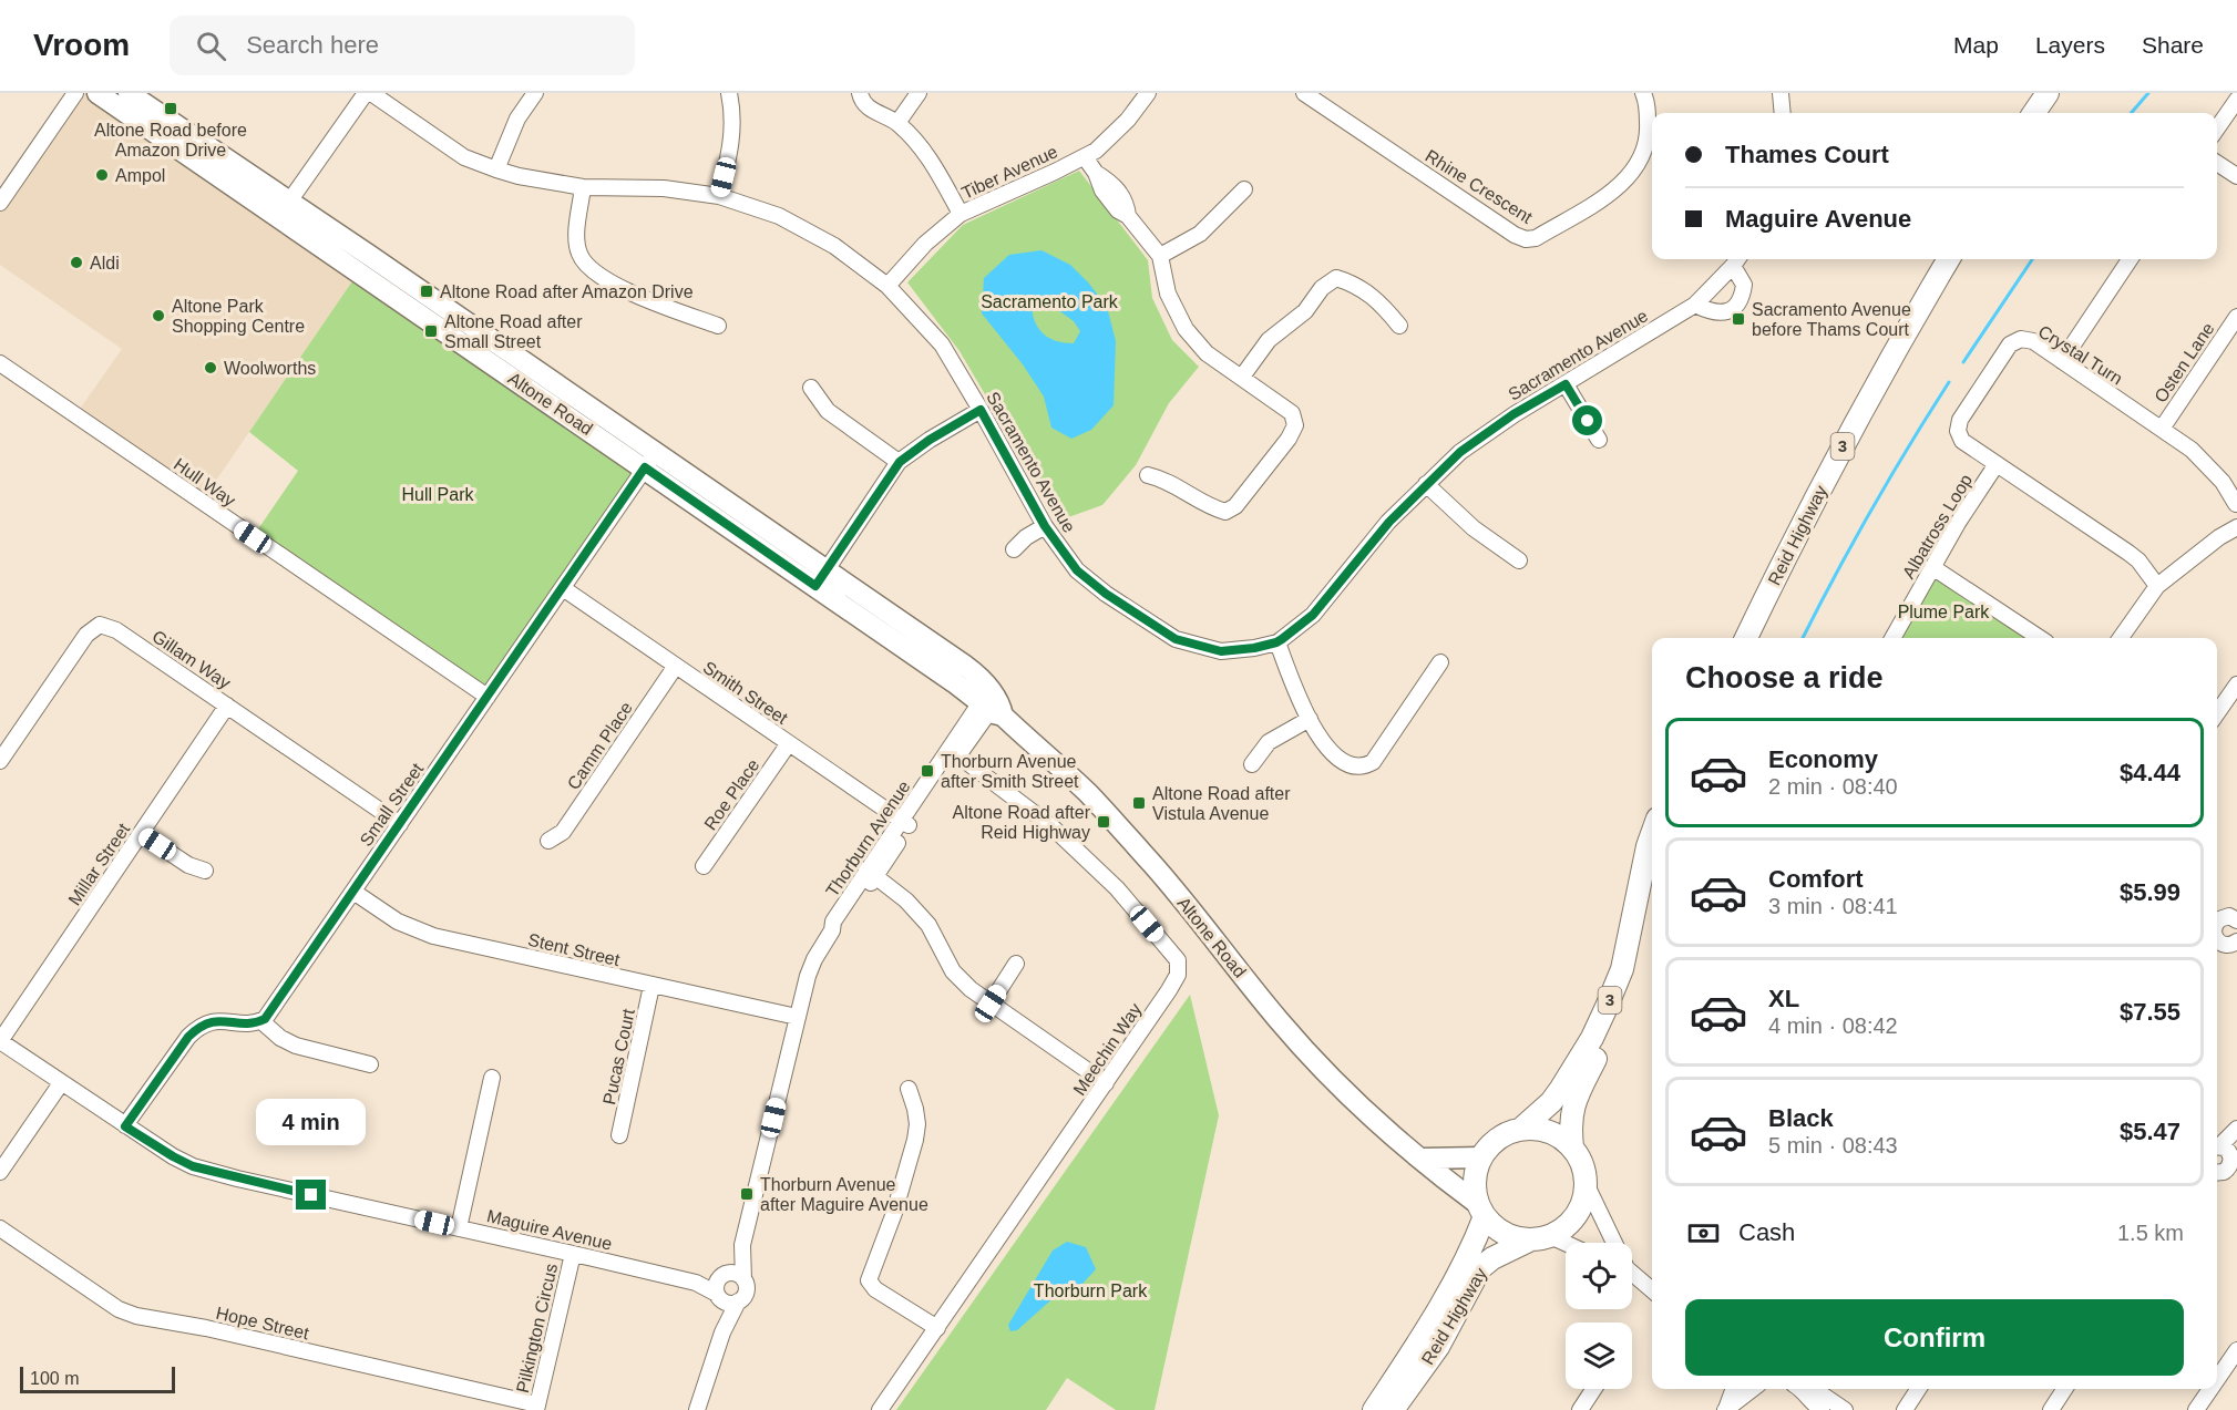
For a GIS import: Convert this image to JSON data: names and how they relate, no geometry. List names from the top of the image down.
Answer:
{
  "streets": {
    "highway": ["3", "Reid Highway"],
    "main road": ["Altone Road"],
    "street": [
      "Tiber Avenue",
      "Rhine Crescent",
      "Sacramento Avenue",
      "Crystal Turn",
      "Osten Lane",
      "Hull Way",
      "Albatross Loop",
      "Gillam Way",
      "Smith Street",
      "Camm Place",
      "Roe Place",
      "Small Street",
      "Thorburn Avenue",
      "Millar Street",
      "Stent Street",
      "Meechin Way",
      "Pucas Court",
      "Maguire Avenue",
      "Hope Street",
      "Pilkington Circus"
    ]
  },
  "crossings": [
    ["Tiber Avenue", "Sacramento Avenue"],
    ["Crystal Turn", "Osten Lane"],
    ["Crystal Turn", "Albatross Loop"],
    ["Altone Road", "3"],
    ["Altone Road", "Reid Highway"],
    ["Altone Road", "Small Street"],
    ["Altone Road", "Thorburn Avenue"],
    ["3", "Reid Highway"],
    ["Hull Way", "Small Street"],
    ["Gillam Way", "Small Street"],
    ["Gillam Way", "Millar Street"],
    ["Smith Street", "Camm Place"],
    ["Smith Street", "Roe Place"],
    ["Smith Street", "Small Street"],
    ["Smith Street", "Thorburn Avenue"],
    ["Small Street", "Stent Street"],
    ["Thorburn Avenue", "Stent Street"],
    ["Thorburn Avenue", "Meechin Way"],
    ["Thorburn Avenue", "Maguire Avenue"],
    ["Millar Street", "Maguire Avenue"],
    ["Stent Street", "Pucas Court"],
    ["Maguire Avenue", "Pilkington Circus"],
    ["Hope Street", "Pilkington Circus"]
  ],
  "parks": [
    "Sacramento Park",
    "Hull Park",
    "Plume Park",
    "Thorburn Park"
  ],
  "places": {
    "transit": [
      "Altone Road before Amazon Drive",
      "Altone Road after Amazon Drive",
      "Sacramento Avenue before Thams Court",
      "Altone Road after Small Street",
      "Thorburn Avenue after Smith Street",
      "Altone Road after Vistula Avenue",
      "Altone Road after Reid Highway",
      "Thorburn Avenue after Maguire Avenue"
    ],
    "other": [
      "Ampol",
      "Aldi",
      "Altone Park Shopping Centre",
      "Woolworths"
    ]
  },
  "scale_bar": "100 m",
  "page": {
    "header": "Vroom",
    "search": "Search here",
    "nav": ["Map", "Layers", "Share"],
    "banner": ["Thames Court", "Maguire Avenue"],
    "heading": "Choose a ride",
    "list": [
      {
        "name": "Economy",
        "note": "2 min · 08:40",
        "value": "$4.44"
      },
      {
        "name": "Comfort",
        "note": "3 min · 08:41",
        "value": "$5.99"
      },
      {
        "name": "XL",
        "note": "4 min · 08:42",
        "value": "$7.55"
      },
      {
        "name": "Black",
        "note": "5 min · 08:43",
        "value": "$5.47"
      }
    ],
    "bubble": "4 min",
    "pay": ["Cash", "1.5 km"],
    "buttons": "Confirm",
    "scale": "100 m"
  }
}
